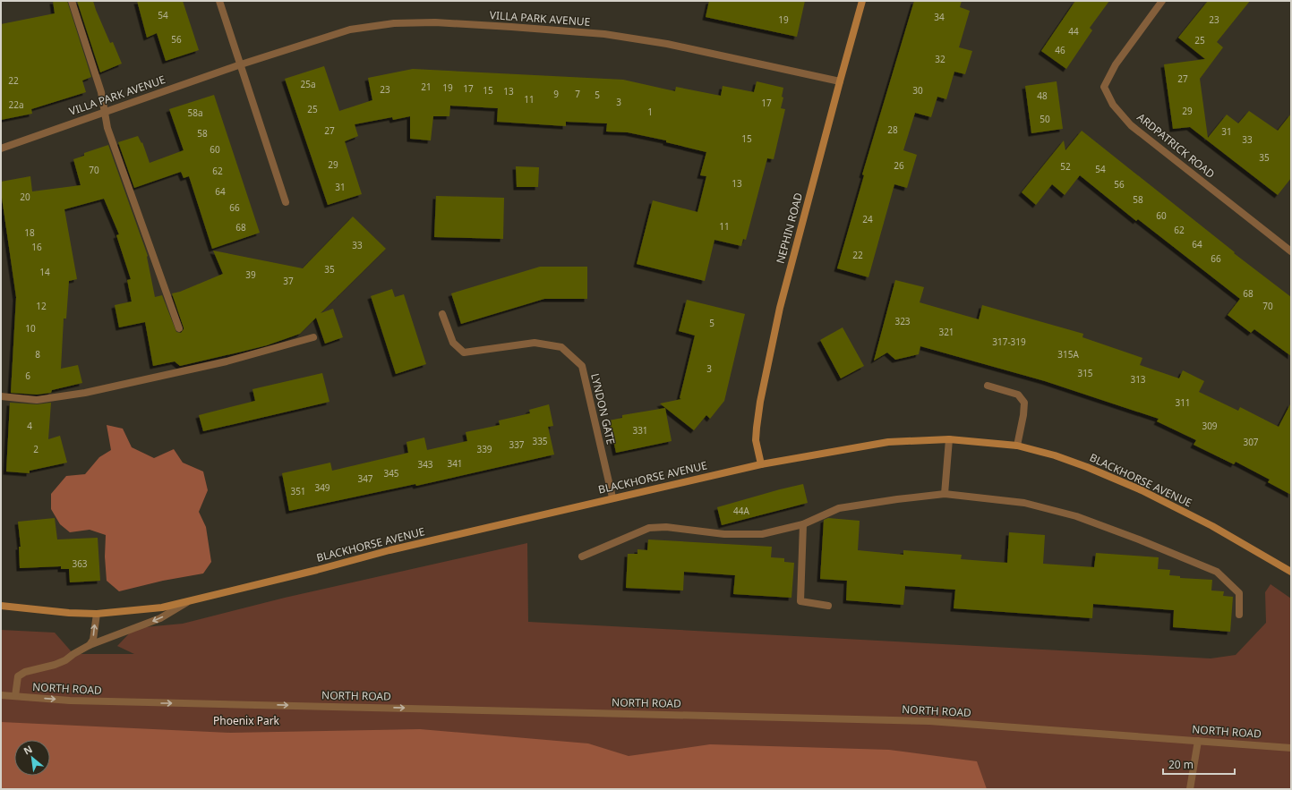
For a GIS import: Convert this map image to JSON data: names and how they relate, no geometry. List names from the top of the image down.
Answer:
{
  "streets": {
    "main road": ["NEPHIN ROAD", "BLACKHORSE AVENUE"],
    "street": [
      "VILLA PARK AVENUE",
      "ARDPATRICK ROAD",
      "LYNDON GATE",
      "NORTH ROAD"
    ]
  },
  "crossings": [
    ["VILLA PARK AVENUE", "NEPHIN ROAD"],
    ["NEPHIN ROAD", "BLACKHORSE AVENUE"],
    ["LYNDON GATE", "BLACKHORSE AVENUE"]
  ],
  "one_way": ["NORTH ROAD"],
  "parks": ["Phoenix Park"],
  "house_numbers": [
    "54",
    "34",
    "19",
    "23",
    "44",
    "56",
    "25",
    "46",
    "32",
    "27",
    "22",
    "25a",
    "21",
    "19",
    "17",
    "23",
    "15",
    "30",
    "13",
    "9",
    "7",
    "5",
    "48",
    "11",
    "3",
    "17",
    "22a",
    "25",
    "29",
    "1",
    "58a",
    "50",
    "28",
    "27",
    "31",
    "58",
    "15",
    "33",
    "60",
    "35",
    "29",
    "26",
    "52",
    "54",
    "70",
    "62",
    "13",
    "56",
    "31",
    "64",
    "20",
    "58",
    "66",
    "60",
    "24",
    "11",
    "68",
    "62",
    "18",
    "64",
    "33",
    "16",
    "22",
    "66",
    "35",
    "14",
    "39",
    "37",
    "68",
    "12",
    "70",
    "323",
    "5",
    "10",
    "321",
    "317-319",
    "8",
    "315A",
    "3",
    "315",
    "6",
    "313",
    "311",
    "4",
    "309",
    "331",
    "335",
    "307",
    "337",
    "2",
    "339",
    "341",
    "343",
    "345",
    "347",
    "349",
    "351",
    "44A",
    "363"
  ],
  "scale_bar": "20 m",
  "north": "top left"
}
